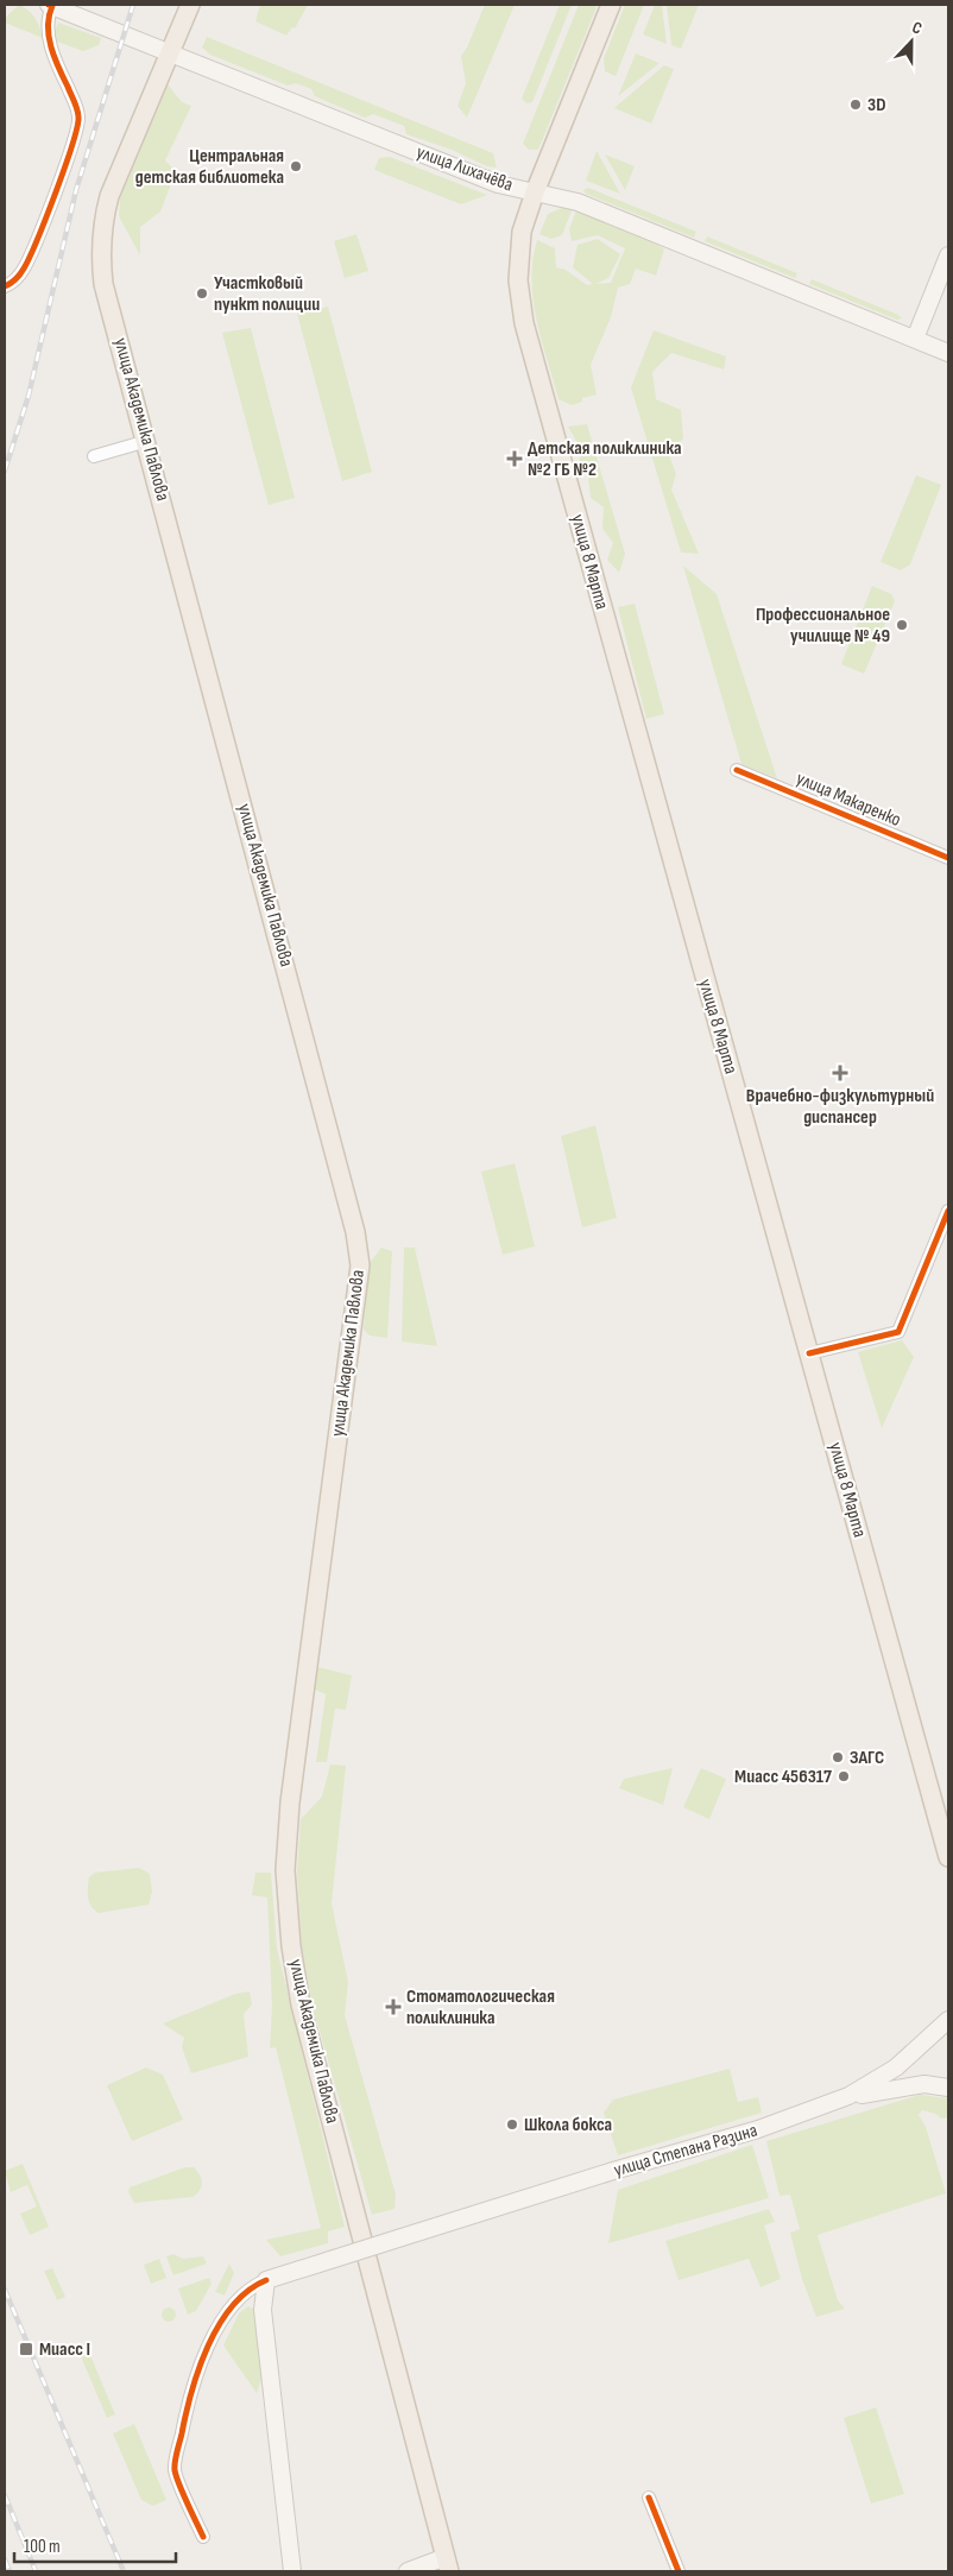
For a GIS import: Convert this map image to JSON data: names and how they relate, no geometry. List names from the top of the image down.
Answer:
{
  "streets": {
    "main road": [
      "улица Лихачёва",
      "улица Академика Павлова",
      "улица 8 Марта",
      "улица Степана Разина"
    ],
    "street": ["улица Макаренко"]
  },
  "crossings": [
    ["улица Лихачёва", "улица Академика Павлова"],
    ["улица Лихачёва", "улица 8 Марта"]
  ],
  "places": {
    "other": [
      "3D",
      "Центральная детская библиотека",
      "Участковый пункт полиции",
      "Профессиональное училище № 49",
      "ЗАГС",
      "Миасс 456317",
      "Школа бокса"
    ],
    "health": ["Детская поликлиника №2 ГБ №2", "Врачебно-физкультурный диспансер", "Стоматологическая поликлиника"],
    "transit": ["Миасс I"]
  },
  "scale_bar": "100 m",
  "north": "top"
}
